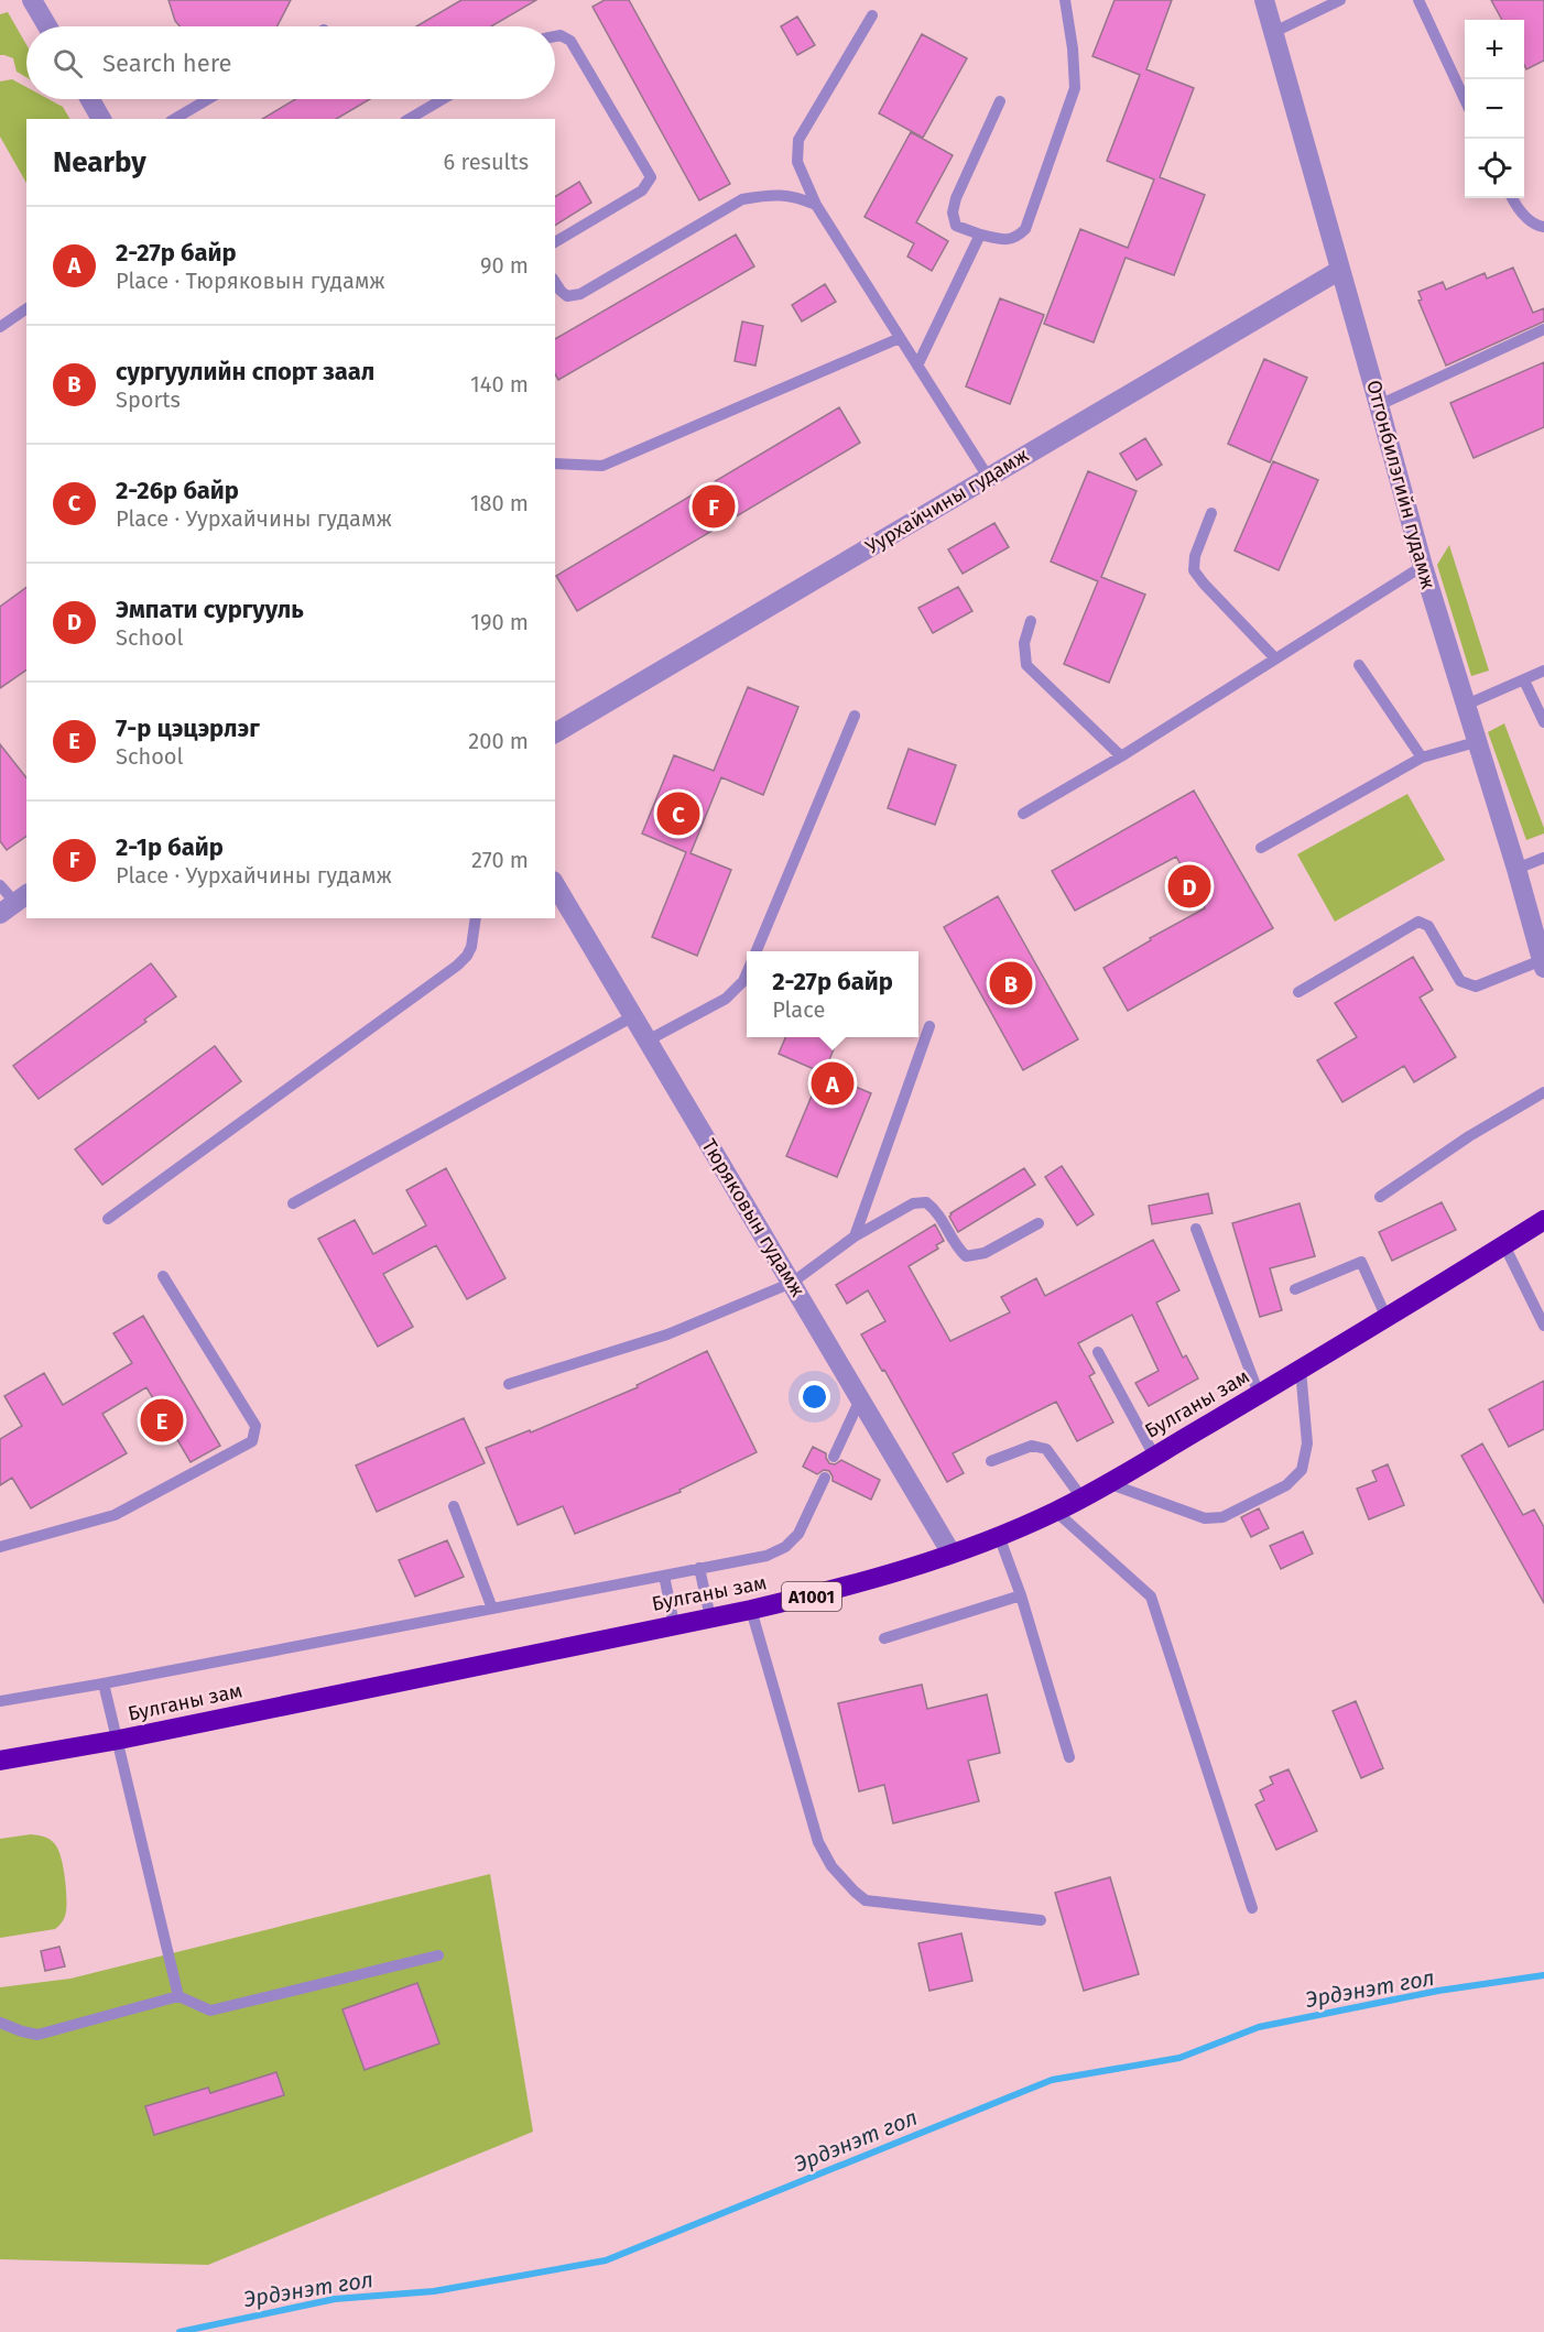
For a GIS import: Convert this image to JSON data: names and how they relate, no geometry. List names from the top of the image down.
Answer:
{
  "streets": {
    "highway": ["Булганы зам", "A1001"],
    "street": ["Отгонбилэгийн гудамж", "Уурхайчины гудамж", "Тюряковын гудамж"]
  },
  "crossings": [
    ["Отгонбилэгийн гудамж", "Уурхайчины гудамж"],
    ["Тюряковын гудамж", "Булганы зам"]
  ],
  "water": ["Эрдэнэт гол"],
  "page": {
    "map_buttons": ["+", "−"],
    "search": "Search here",
    "heading": ["Nearby", "6 results"],
    "list": [
      {
        "mark": "A",
        "name": "2-27р байр",
        "note": "Place · Тюряковын гудамж",
        "value": "90 m"
      },
      {
        "mark": "B",
        "name": "сургуулийн спорт заал",
        "note": "Sports",
        "value": "140 m"
      },
      {
        "mark": "C",
        "name": "2-26р байр",
        "note": "Place · Уурхайчины гудамж",
        "value": "180 m"
      },
      {
        "mark": "D",
        "name": "Эмпати сургууль",
        "note": "School",
        "value": "190 m"
      },
      {
        "mark": "E",
        "name": "7-р цэцэрлэг",
        "note": "School",
        "value": "200 m"
      },
      {
        "mark": "F",
        "name": "2-1р байр",
        "note": "Place · Уурхайчины гудамж",
        "value": "270 m"
      }
    ],
    "pins": [
      "F",
      "C",
      "D",
      "B",
      "A",
      "E"
    ],
    "popup": ["2-27р байр", "Place"]
  }
}
